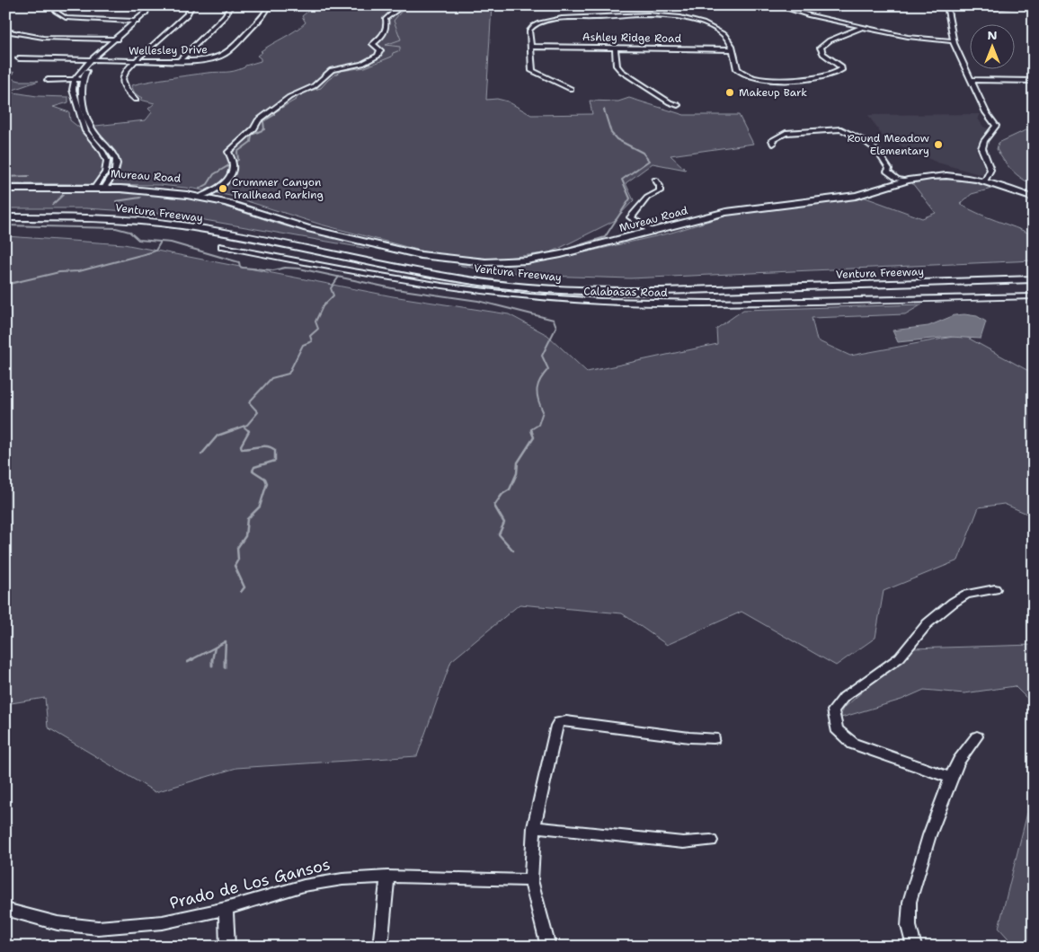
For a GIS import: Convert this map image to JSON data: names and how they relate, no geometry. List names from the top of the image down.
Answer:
{
  "streets": {
    "highway": ["Ventura Freeway"],
    "main road": ["Mureau Road"],
    "street": [
      "Ashley Ridge Road",
      "Wellesley Drive",
      "Calabasas Road",
      "Prado de Los Gansos"
    ]
  },
  "places": ["Makeup Bark", "Round Meadow Elementary", "Crummer Canyon Trailhead Parking"],
  "north": "top"
}
